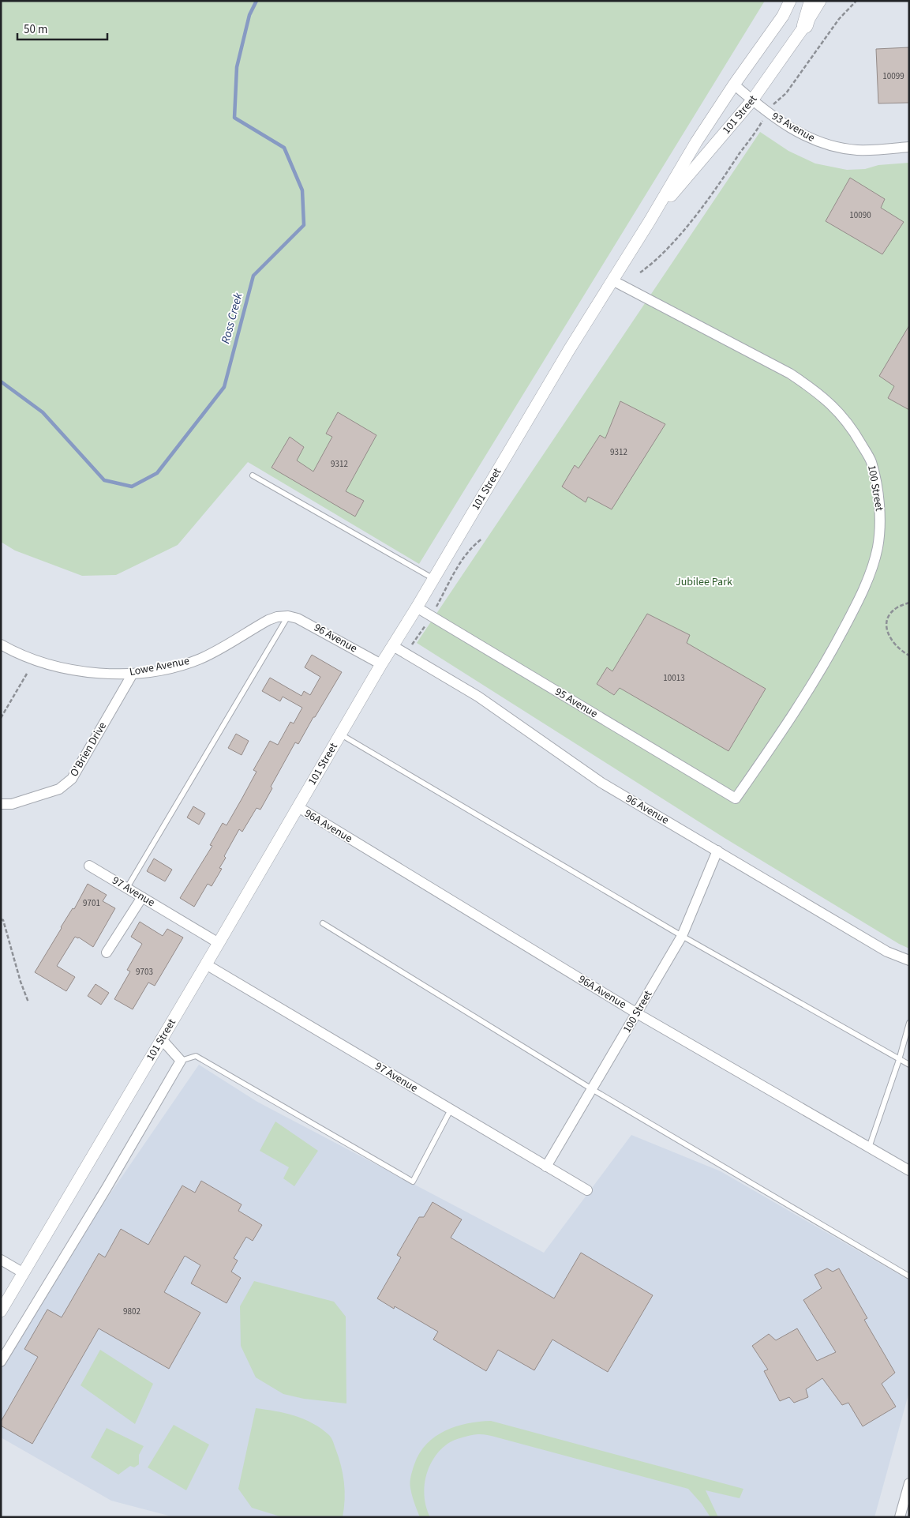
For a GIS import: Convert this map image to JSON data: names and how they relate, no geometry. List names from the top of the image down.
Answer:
{
  "streets": {
    "street": [
      "101 Street",
      "93 Avenue",
      "100 Street",
      "96 Avenue",
      "Lowe Avenue",
      "95 Avenue",
      "O'Brien Drive",
      "96A Avenue",
      "97 Avenue"
    ]
  },
  "crossings": [
    ["101 Street", "93 Avenue"],
    ["101 Street", "100 Street"],
    ["101 Street", "96 Avenue"],
    ["101 Street", "95 Avenue"],
    ["101 Street", "96A Avenue"],
    ["101 Street", "97 Avenue"],
    ["100 Street", "96 Avenue"],
    ["100 Street", "95 Avenue"],
    ["100 Street", "96A Avenue"],
    ["100 Street", "97 Avenue"],
    ["96 Avenue", "Lowe Avenue"],
    ["Lowe Avenue", "O'Brien Drive"]
  ],
  "water": ["Ross Creek"],
  "parks": ["Jubilee Park"],
  "house_numbers": [
    "10099",
    "10090",
    "9312",
    "9312",
    "10013",
    "9701",
    "9703",
    "9802"
  ],
  "scale_bar": "50 m"
}
